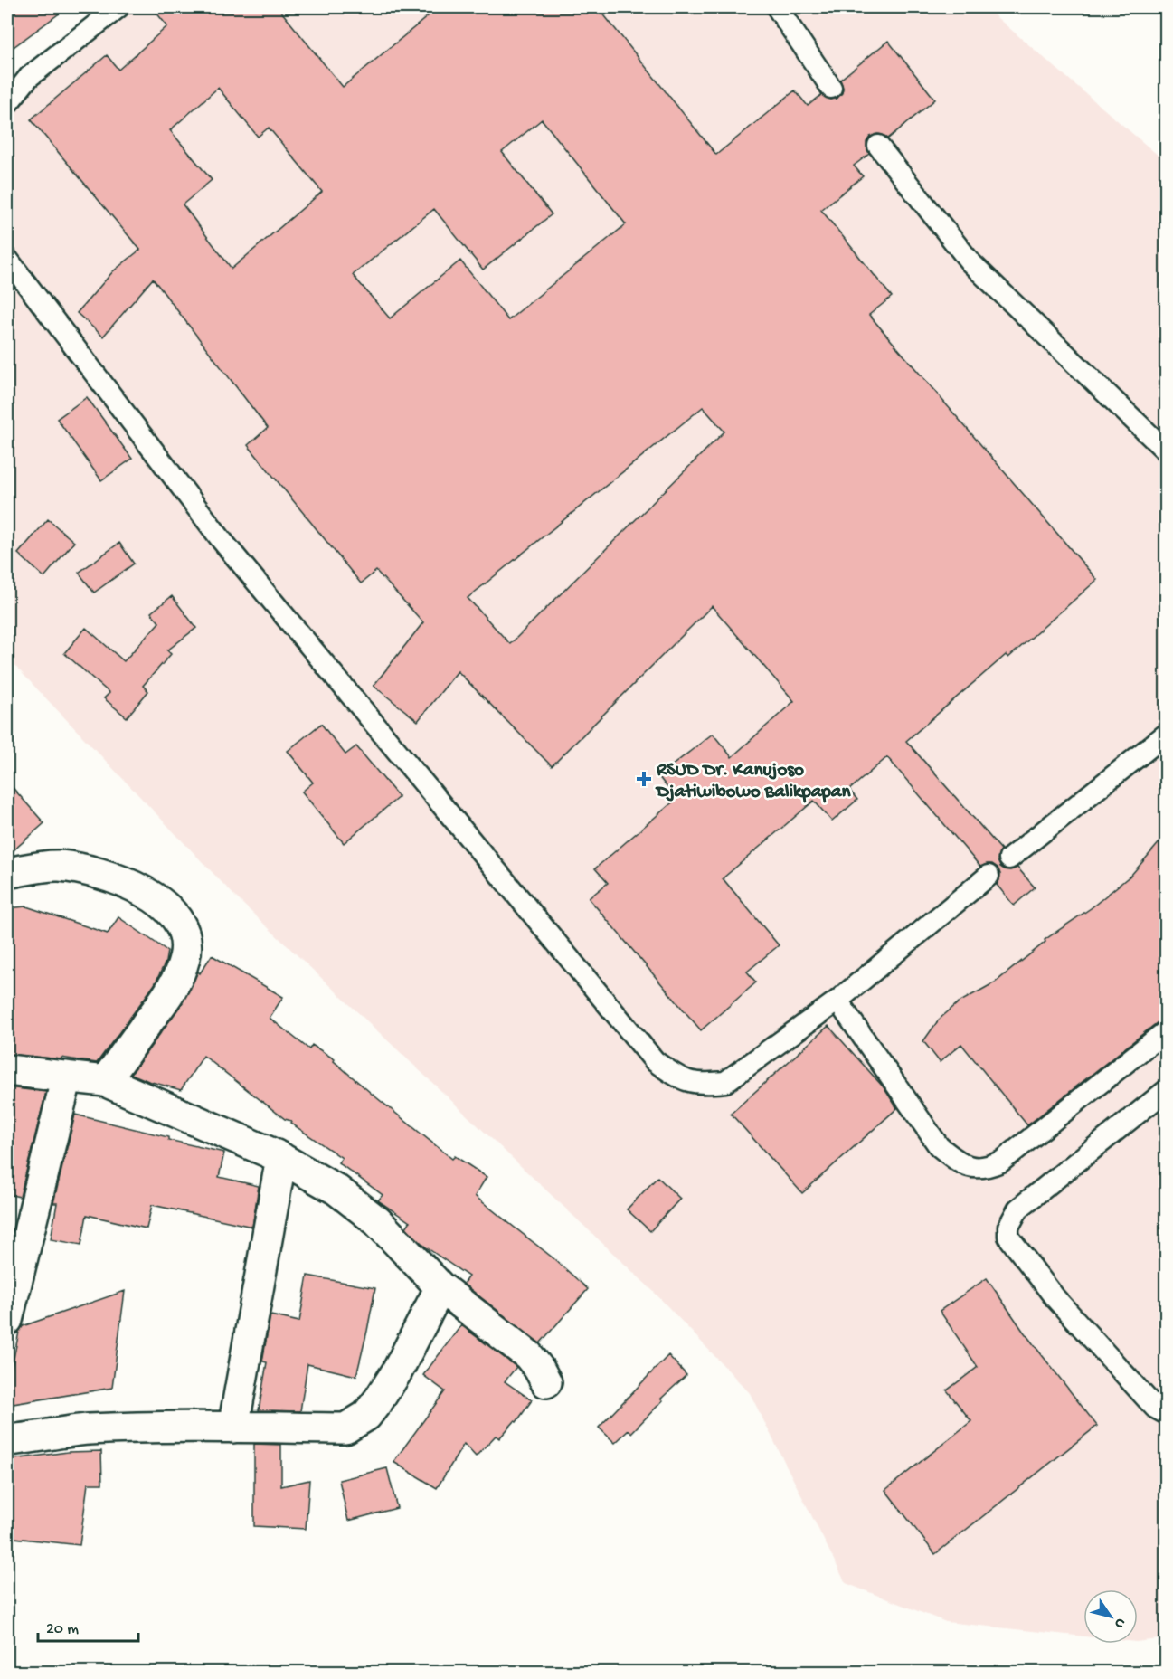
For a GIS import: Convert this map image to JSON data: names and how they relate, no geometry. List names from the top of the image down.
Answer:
{
  "places": {
    "health": ["RSUD Dr. Kanujoso Djatiwibowo Balikpapan"]
  },
  "scale_bar": "20 m",
  "north": "bottom right"
}
